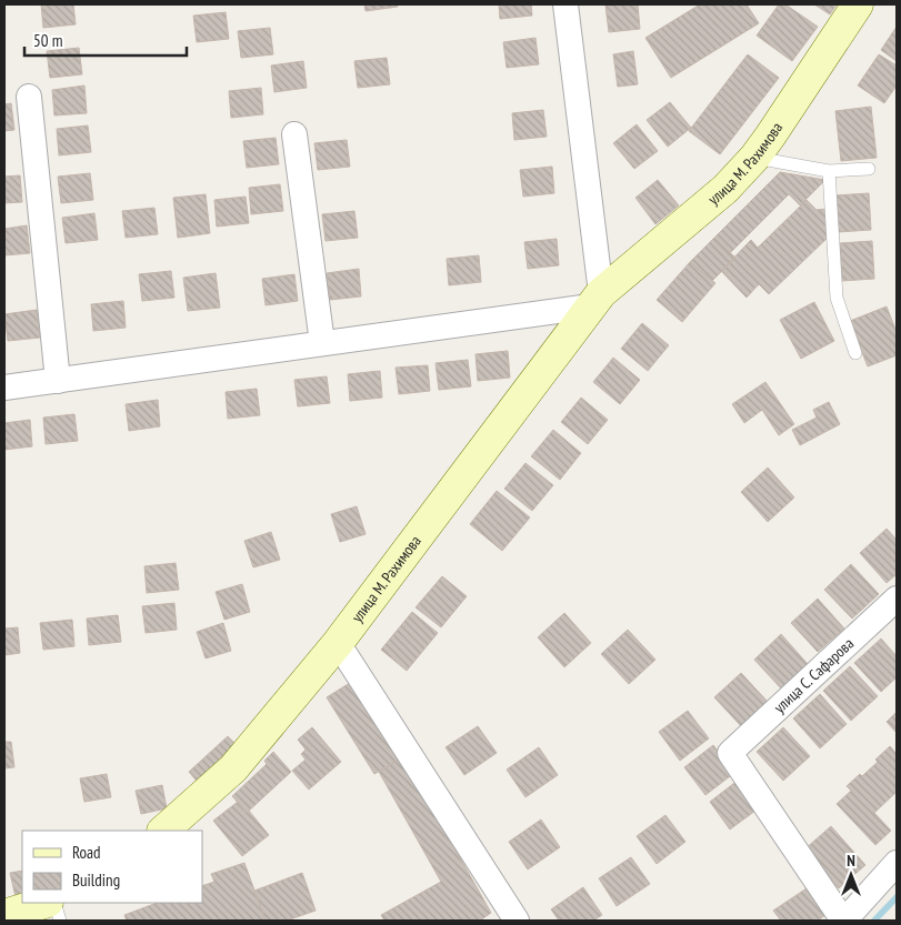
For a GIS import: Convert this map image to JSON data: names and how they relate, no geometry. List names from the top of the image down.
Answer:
{
  "streets": {
    "street": ["улица М. Рахимова", "улица С. Сафарова"]
  },
  "legend": ["Road", "Building"],
  "scale_bar": "50 m",
  "north": "top"
}
